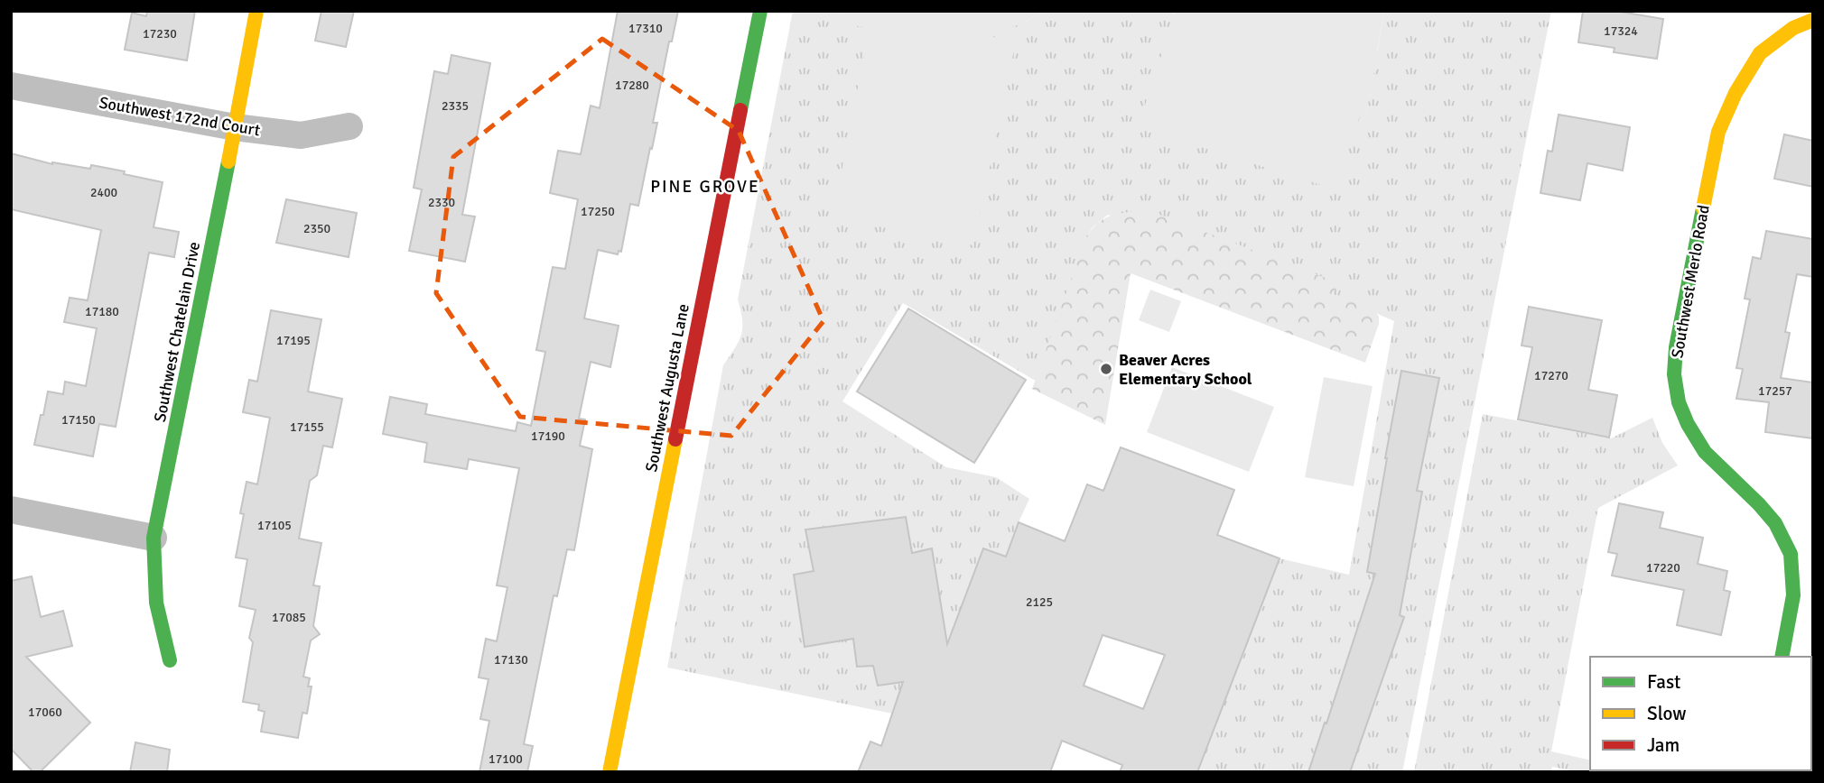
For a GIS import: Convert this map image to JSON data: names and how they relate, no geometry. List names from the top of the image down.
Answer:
{
  "streets": {
    "street": [
      "Southwest 172nd Court",
      "Southwest Merlo Road",
      "Southwest Chatelain Drive",
      "Southwest Augusta Lane"
    ]
  },
  "crossings": [
    ["Southwest 172nd Court", "Southwest Chatelain Drive"]
  ],
  "districts": ["PINE GROVE"],
  "places": ["Beaver Acres Elementary School"],
  "house_numbers": [
    "17310",
    "17324",
    "17230",
    "17280",
    "2335",
    "2400",
    "2330",
    "17250",
    "2350",
    "17180",
    "17195",
    "17270",
    "17257",
    "17150",
    "17155",
    "17190",
    "17105",
    "17220",
    "2125",
    "17085",
    "17130",
    "17060",
    "17100"
  ],
  "legend": ["Fast", "Slow", "Jam"]
}
